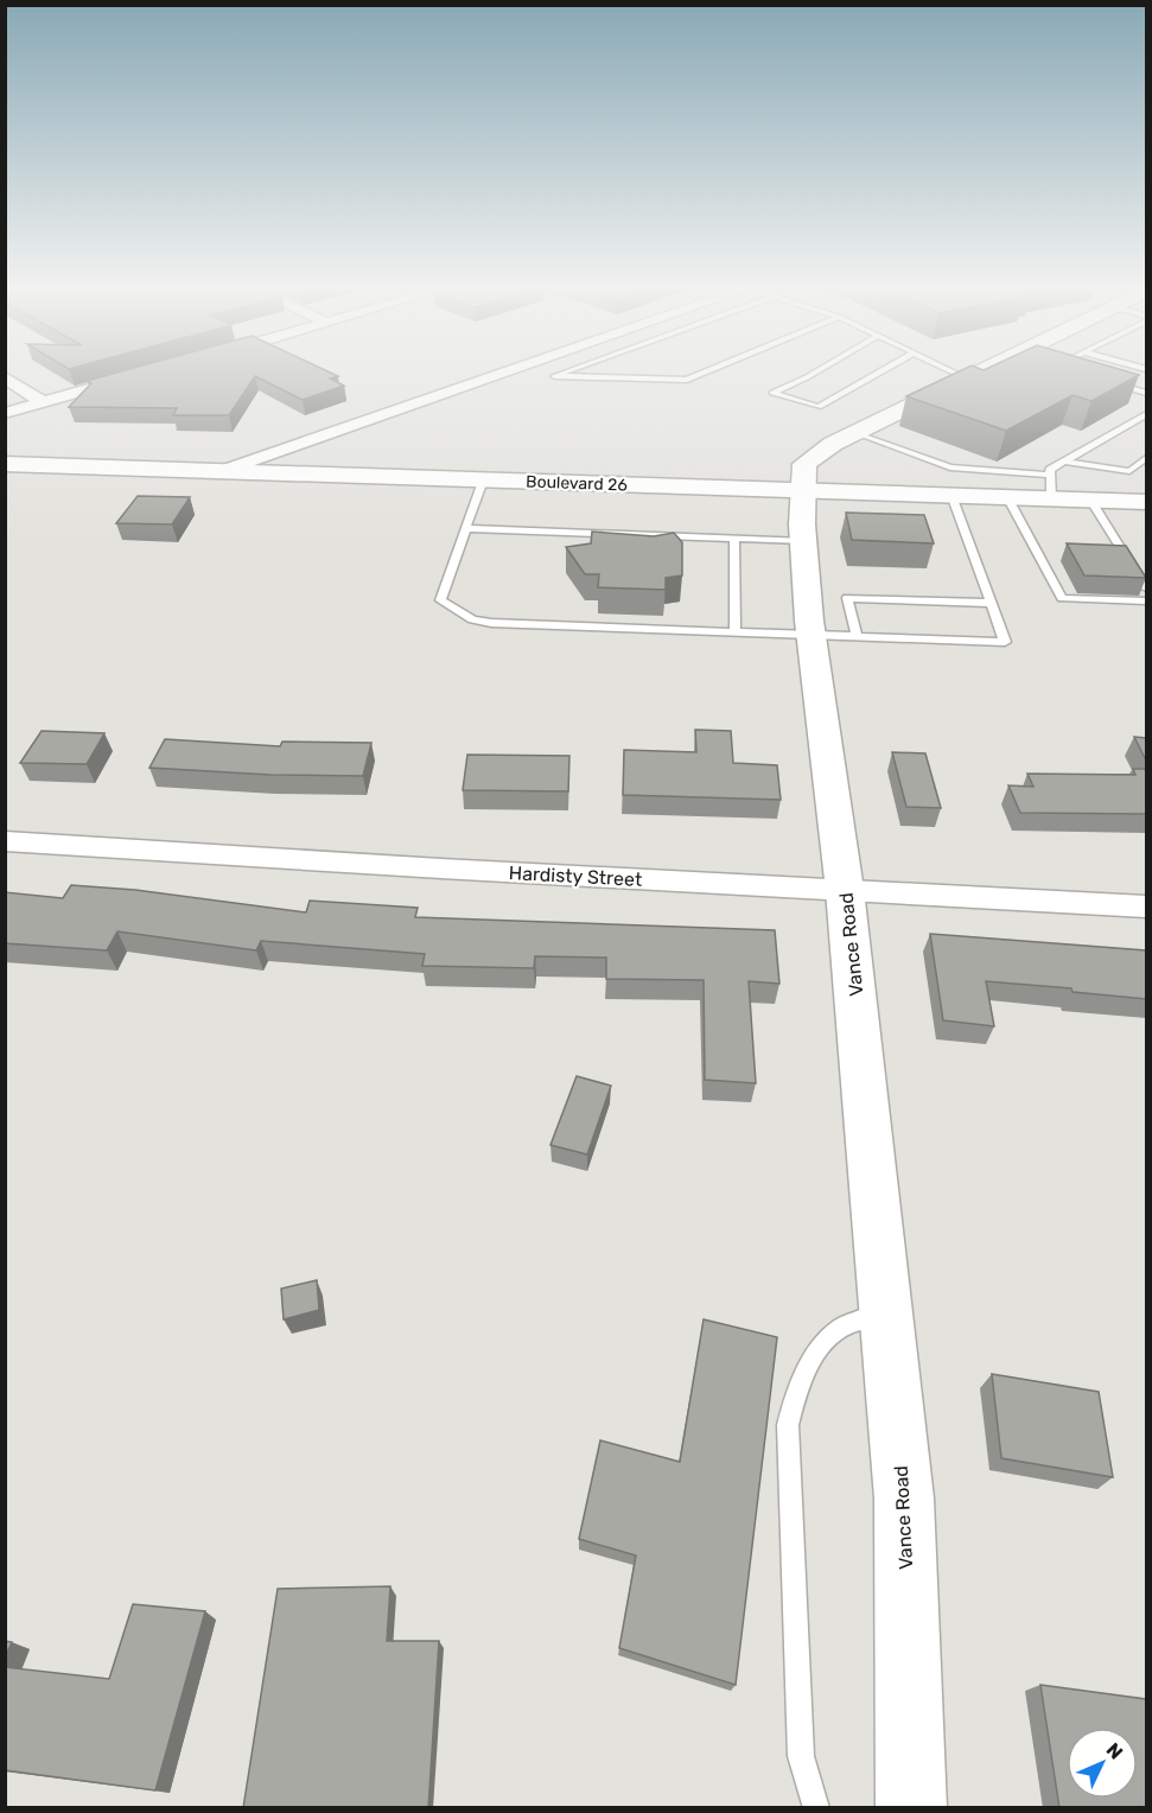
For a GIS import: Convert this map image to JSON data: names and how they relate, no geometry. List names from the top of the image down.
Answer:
{
  "streets": {
    "street": ["Boulevard 26", "Hardisty Street", "Vance Road"]
  },
  "crossings": [
    ["Boulevard 26", "Vance Road"],
    ["Hardisty Street", "Vance Road"]
  ],
  "north": "top right"
}
